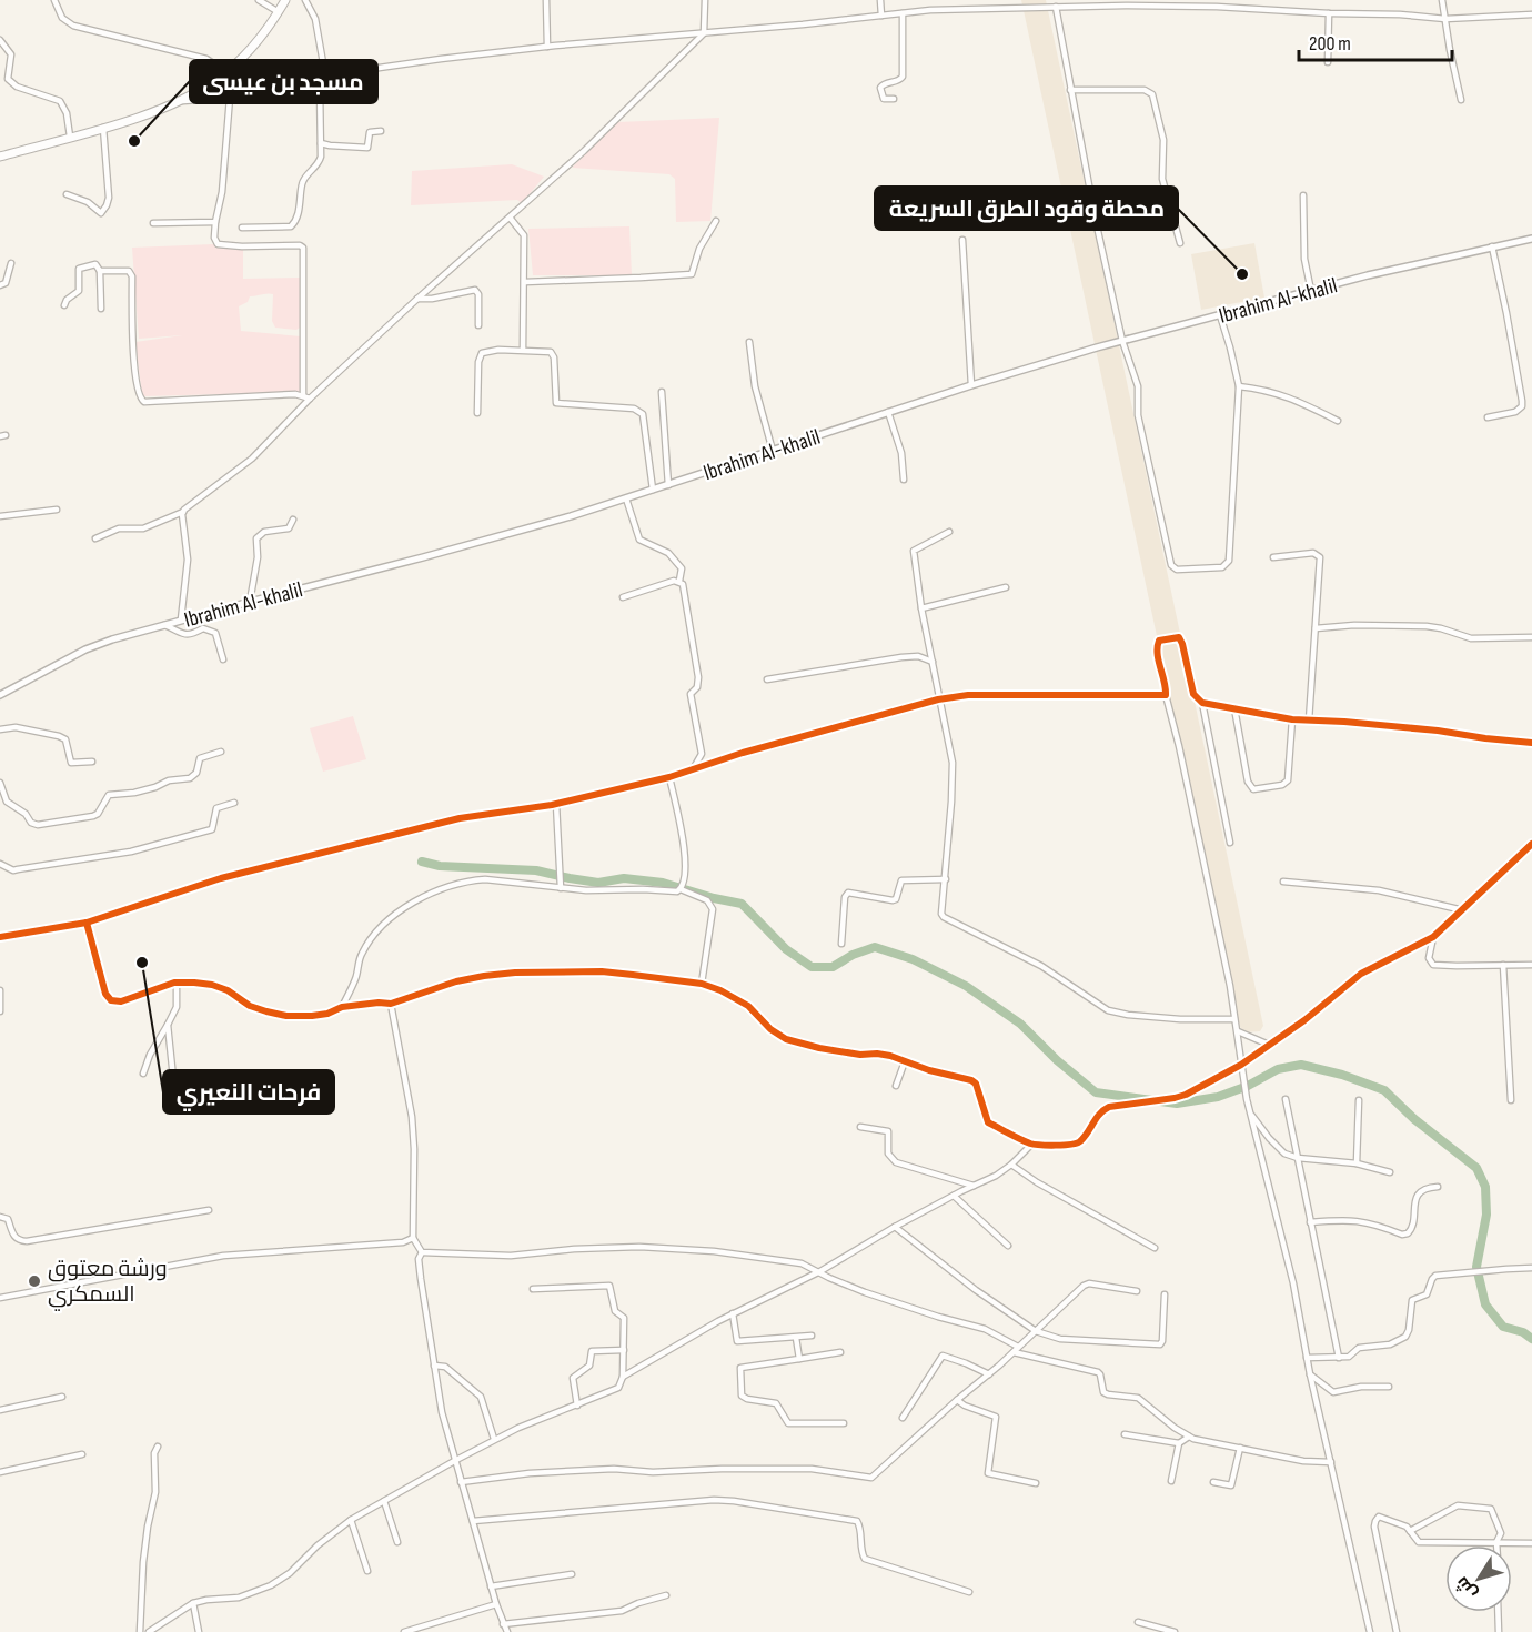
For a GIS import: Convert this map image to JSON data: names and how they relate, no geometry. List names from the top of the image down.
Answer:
{
  "streets": {
    "street": ["Ibrahim Al-khalil"]
  },
  "places": [
    "مسجد بن عيسى",
    "محطة وقود الطرق السريعة",
    "فرحات النعيري",
    "ورشة معتوق السمكري"
  ],
  "scale_bar": "200 m",
  "north": "bottom left"
}
